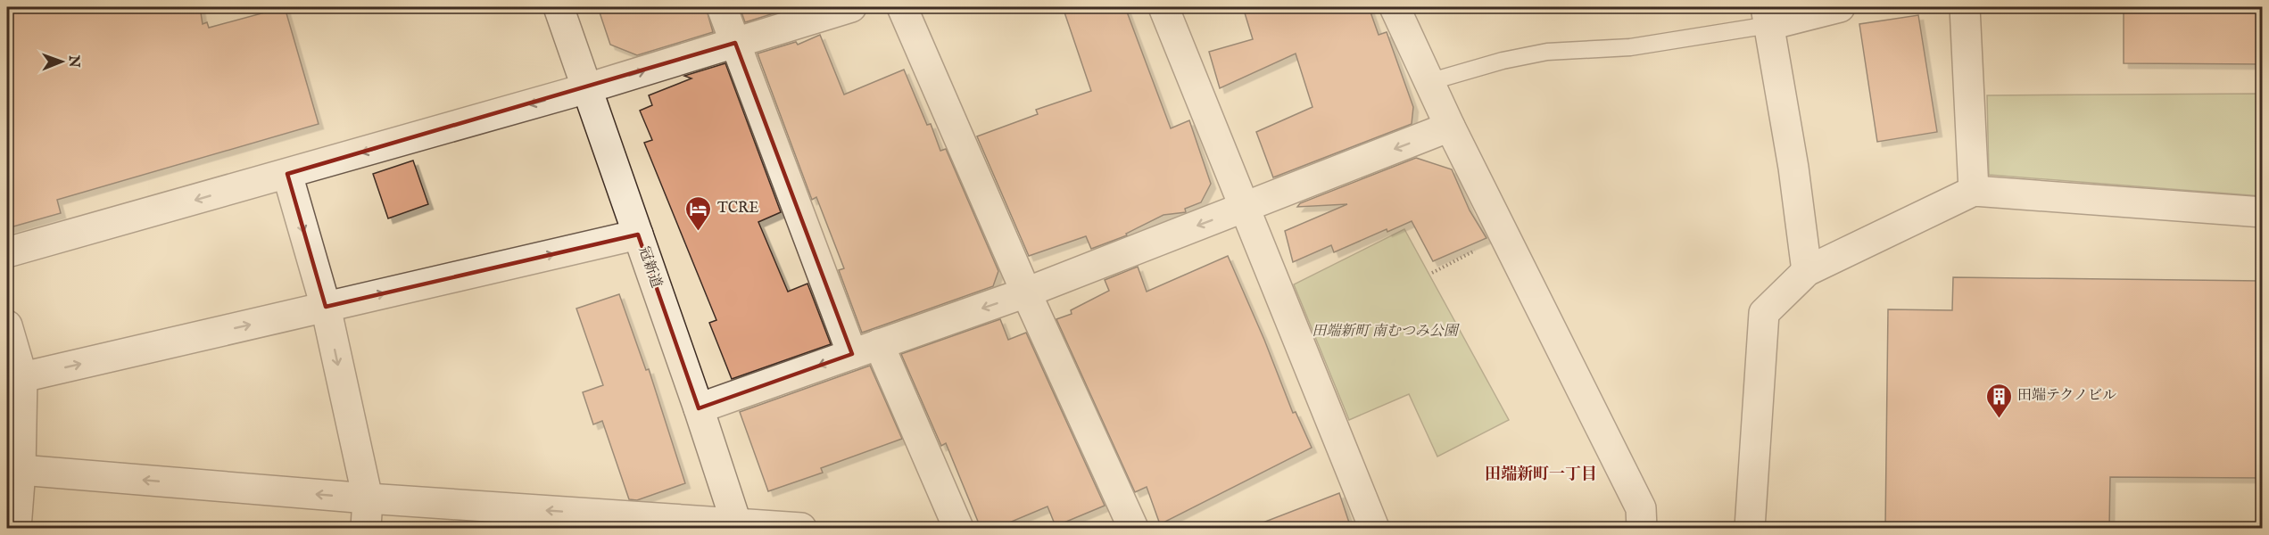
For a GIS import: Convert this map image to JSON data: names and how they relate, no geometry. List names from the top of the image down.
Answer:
{
  "streets": {
    "street": ["冠新道"]
  },
  "districts": ["田端新町一丁目"],
  "parks": ["田端新町 南むつみ公園"],
  "places": {
    "hotel": ["TCRE"],
    "building": ["田端テクノビル"]
  },
  "north": "right"
}
